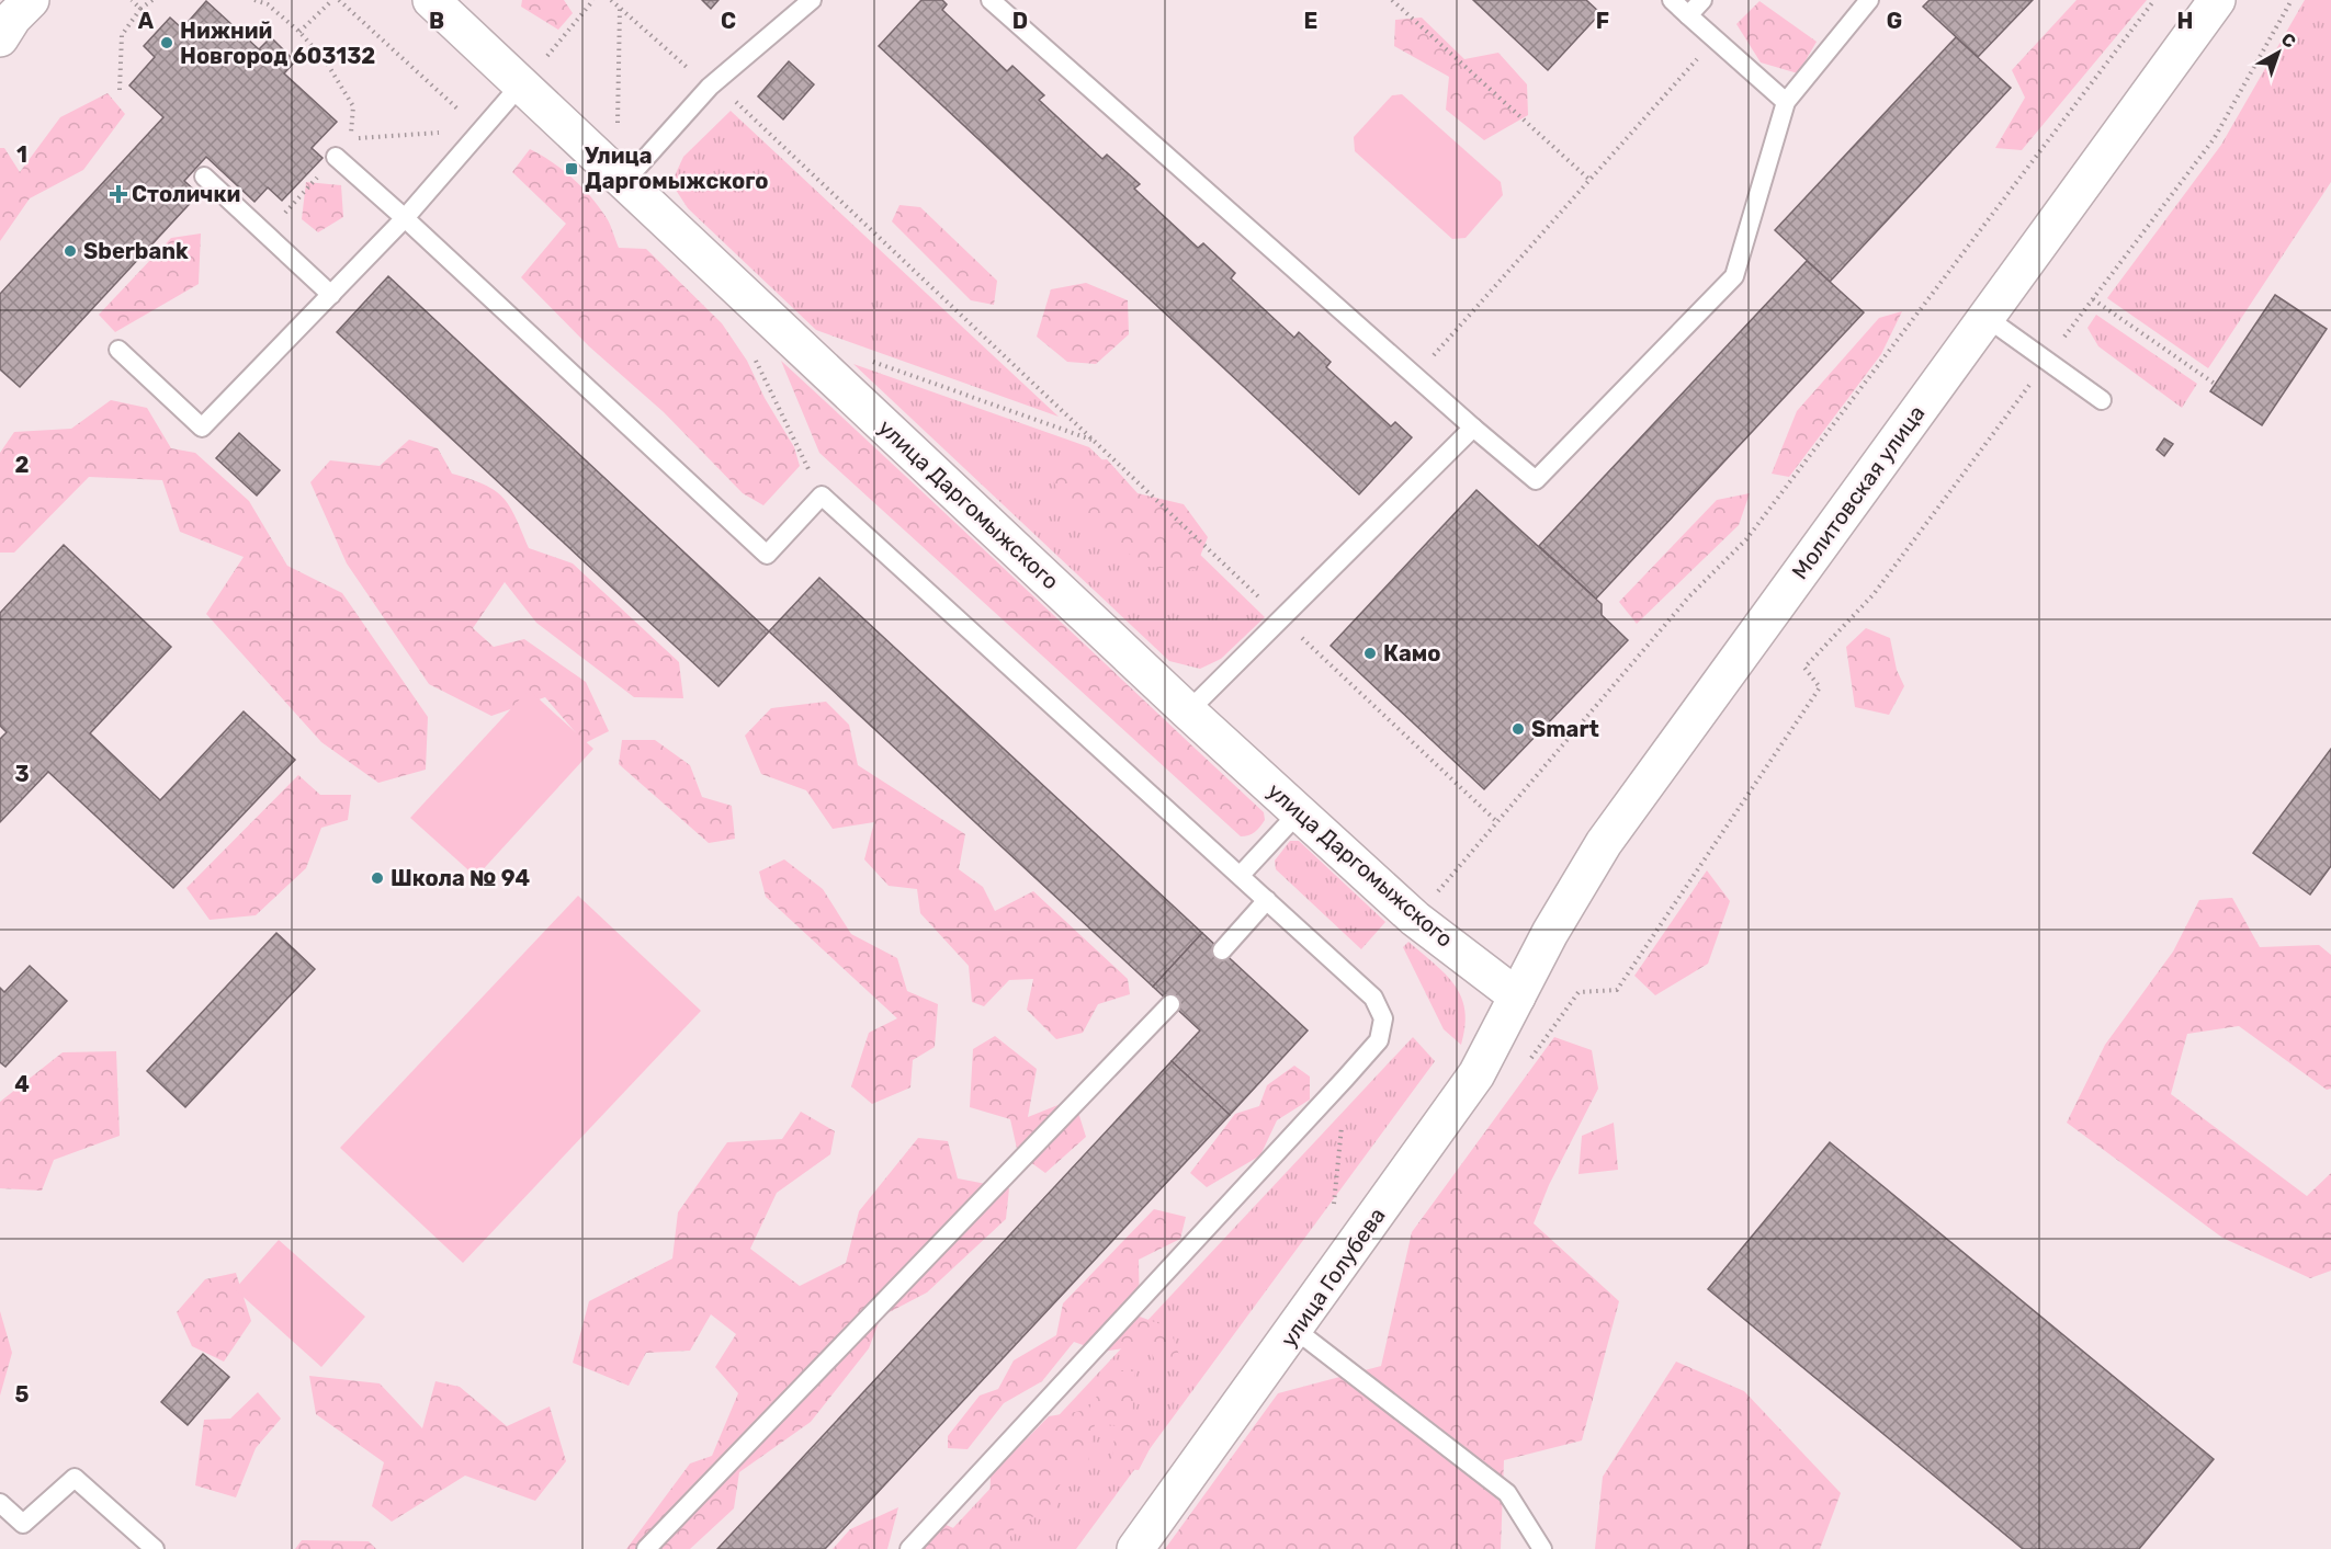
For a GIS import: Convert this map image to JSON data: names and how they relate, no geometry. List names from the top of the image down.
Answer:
{
  "streets": {
    "street": ["Молитовская улица", "улица Даргомыжского", "улица Голубева"]
  },
  "crossings": [
    ["Молитовская улица", "улица Даргомыжского"],
    ["Молитовская улица", "улица Голубева"],
    ["улица Даргомыжского", "улица Голубева"]
  ],
  "places": {
    "other": [
      "Нижний Новгород 603132",
      "Sberbank",
      "Камо",
      "Smart",
      "Школа № 94"
    ],
    "transit": ["Улица Даргомыжского"],
    "health": ["Столички"]
  },
  "north": "top right",
  "grid": {
    "columns": [
      "A",
      "B",
      "C",
      "D",
      "E",
      "F",
      "G",
      "H"
    ],
    "rows": [
      "1",
      "2",
      "3",
      "4",
      "5"
    ]
  }
}
